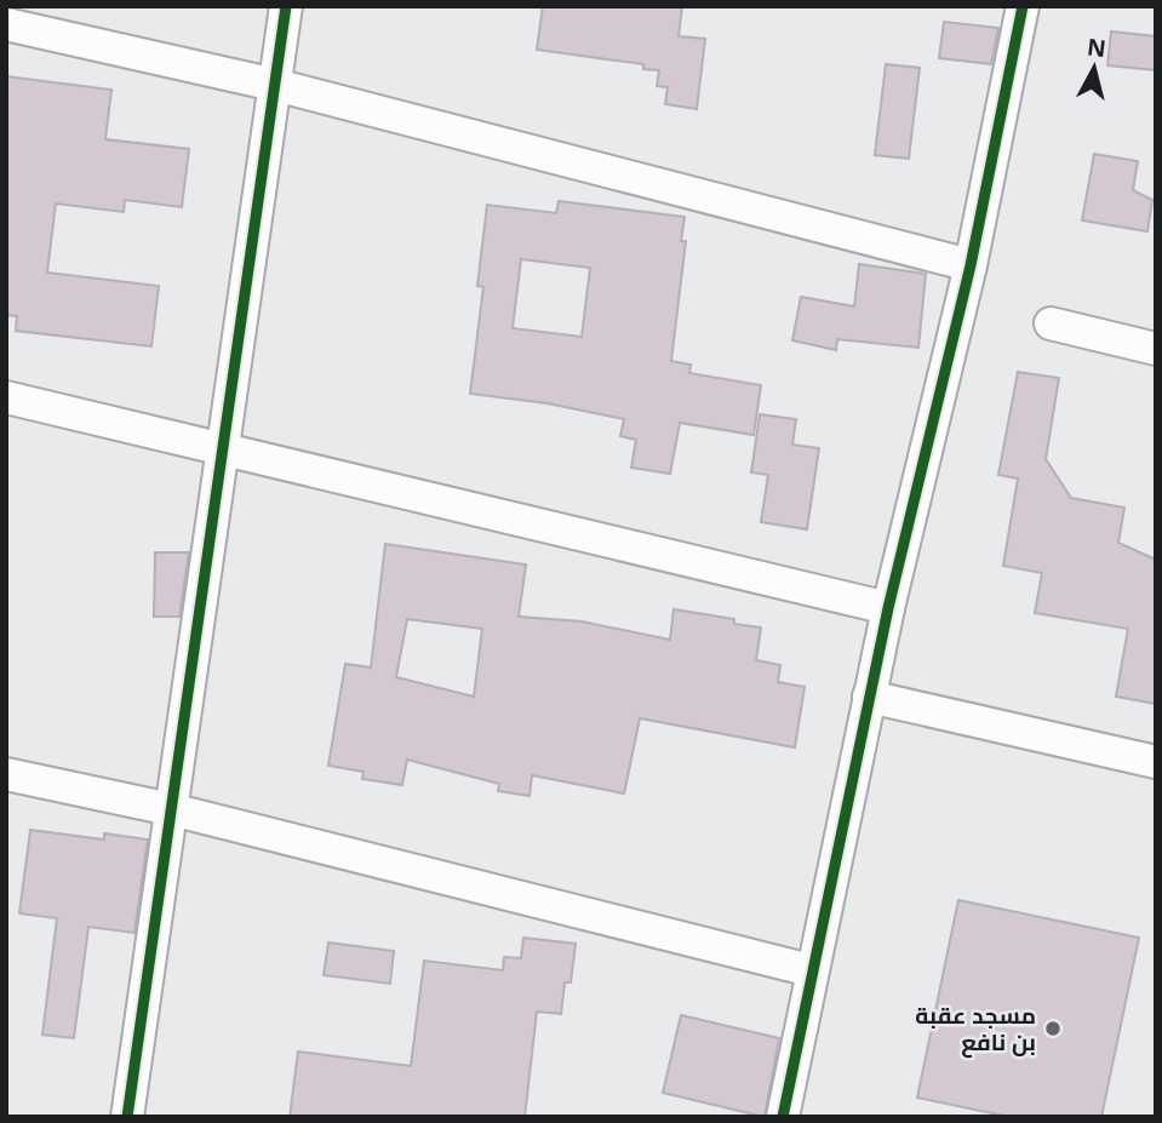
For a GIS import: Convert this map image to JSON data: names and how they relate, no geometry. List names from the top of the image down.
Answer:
{
  "places": ["مسجد عقبة بن نافع"],
  "north": "top"
}
